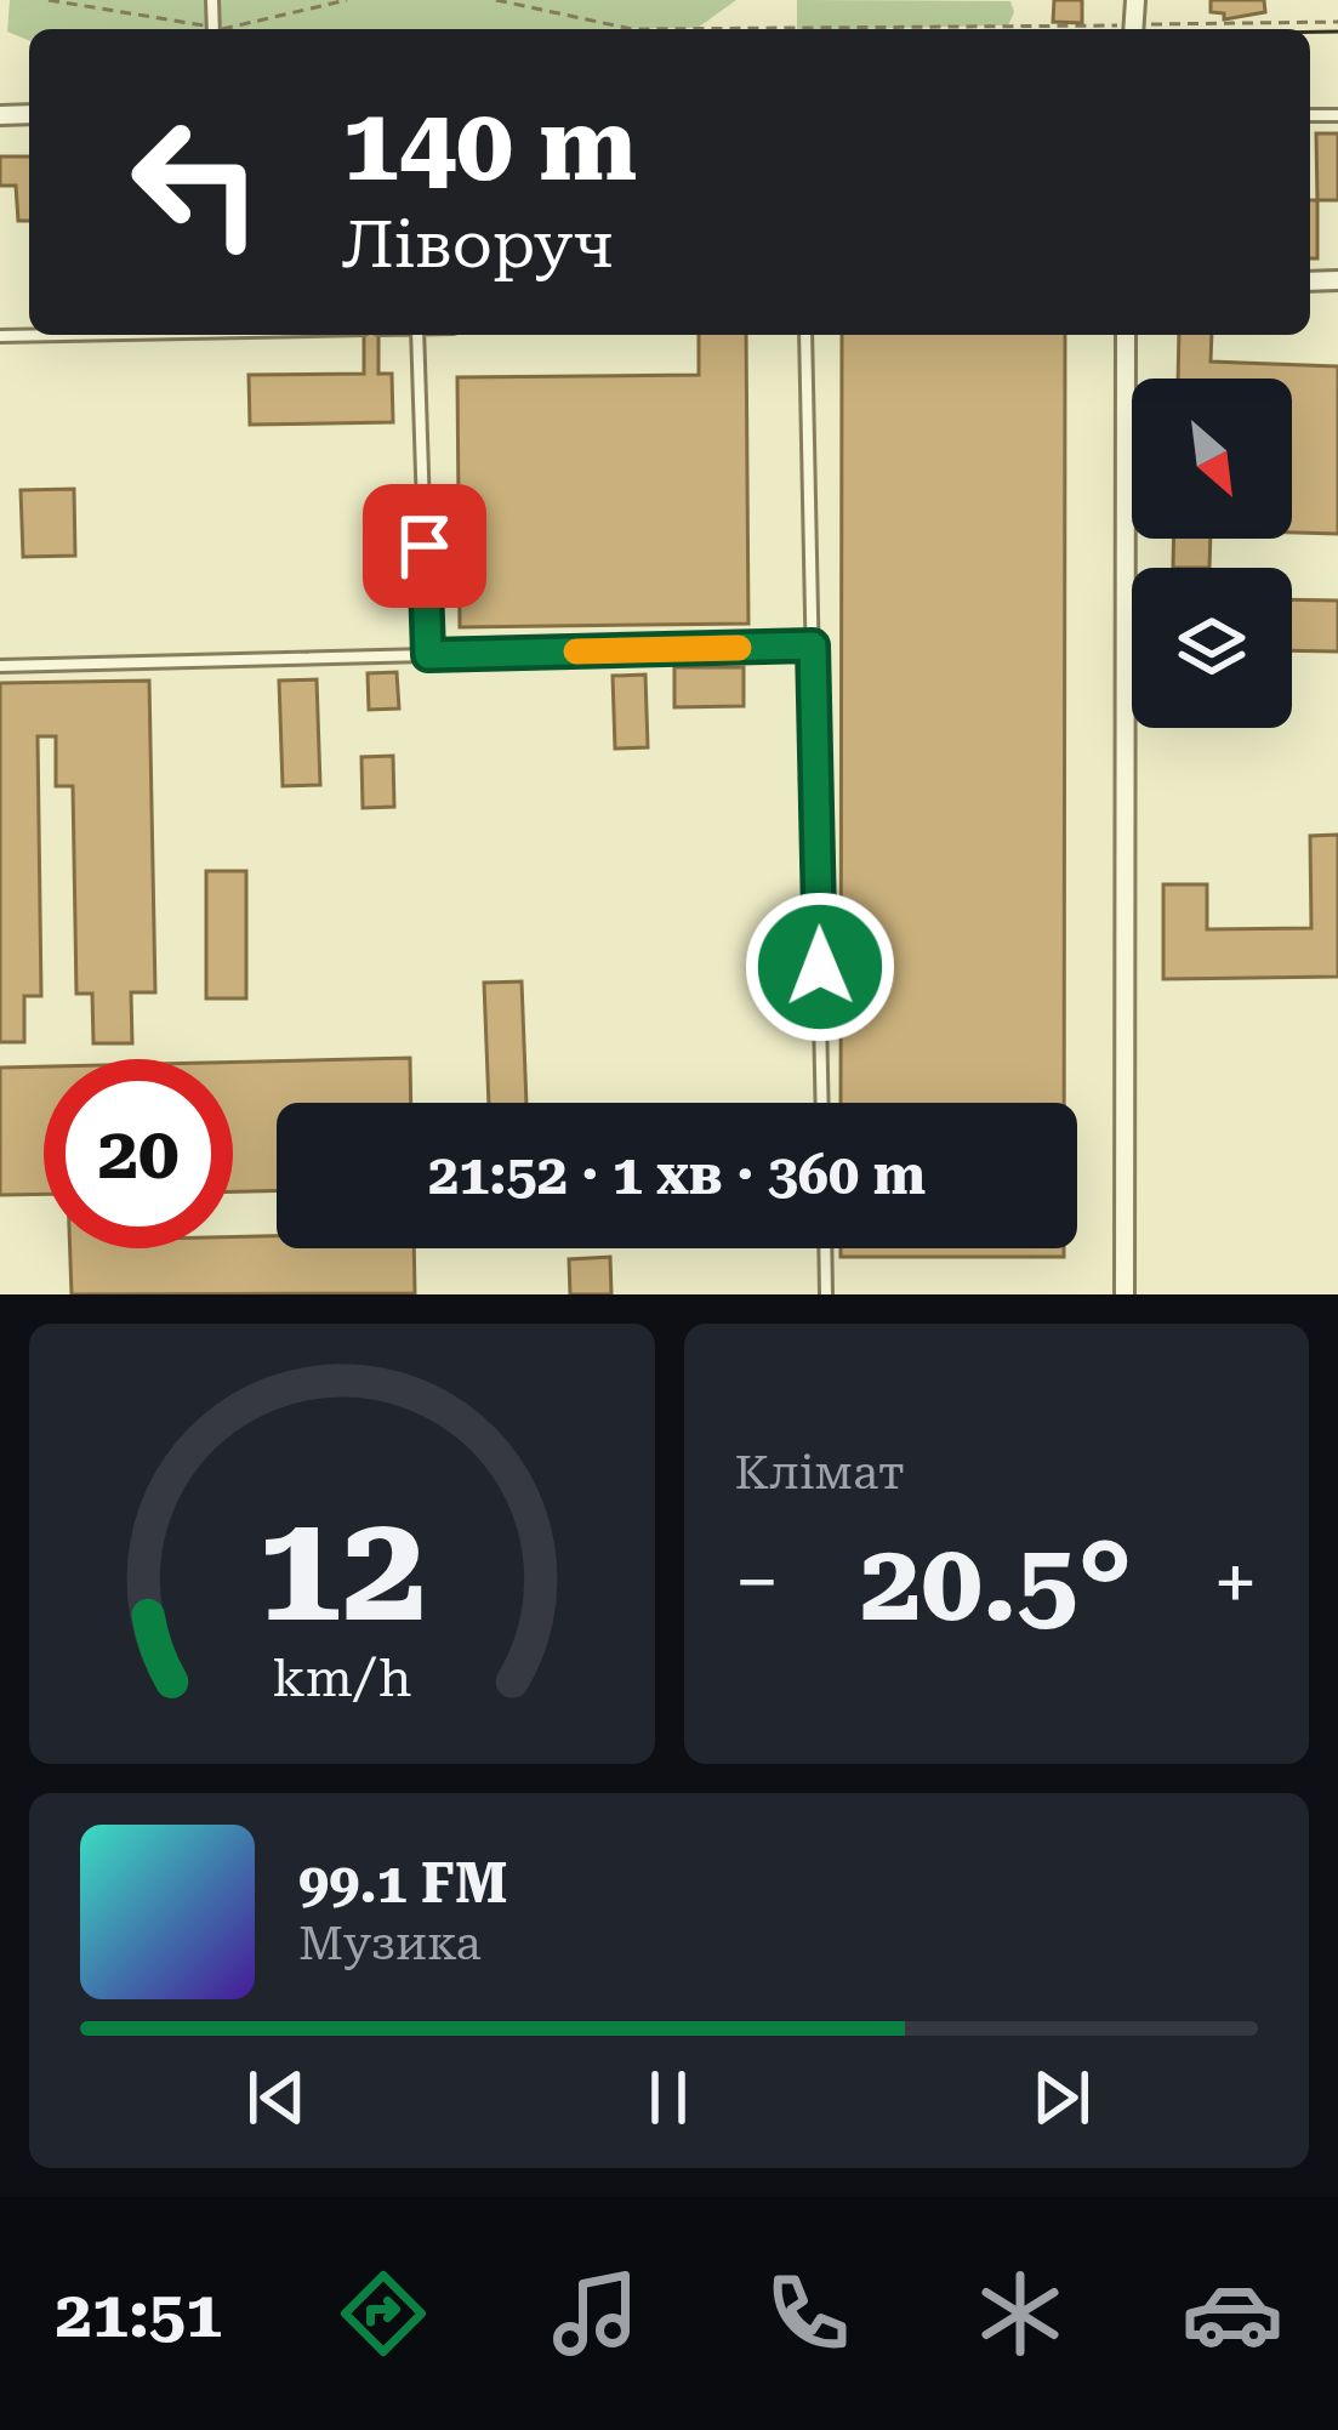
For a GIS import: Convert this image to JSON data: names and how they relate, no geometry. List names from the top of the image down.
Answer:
{
  "north": "bottom right",
  "page": {
    "turn": ["140 m", "Ліворуч"],
    "limit": "20",
    "trip": "21:52 · 1 хв · 360 m",
    "tile": "Клімат",
    "heat": ["−", "20.5°", "+"],
    "song": ["99.1 FM", "Музика"],
    "tabs": "21:51",
    "gauge": ["12", "km/h"]
  }
}
